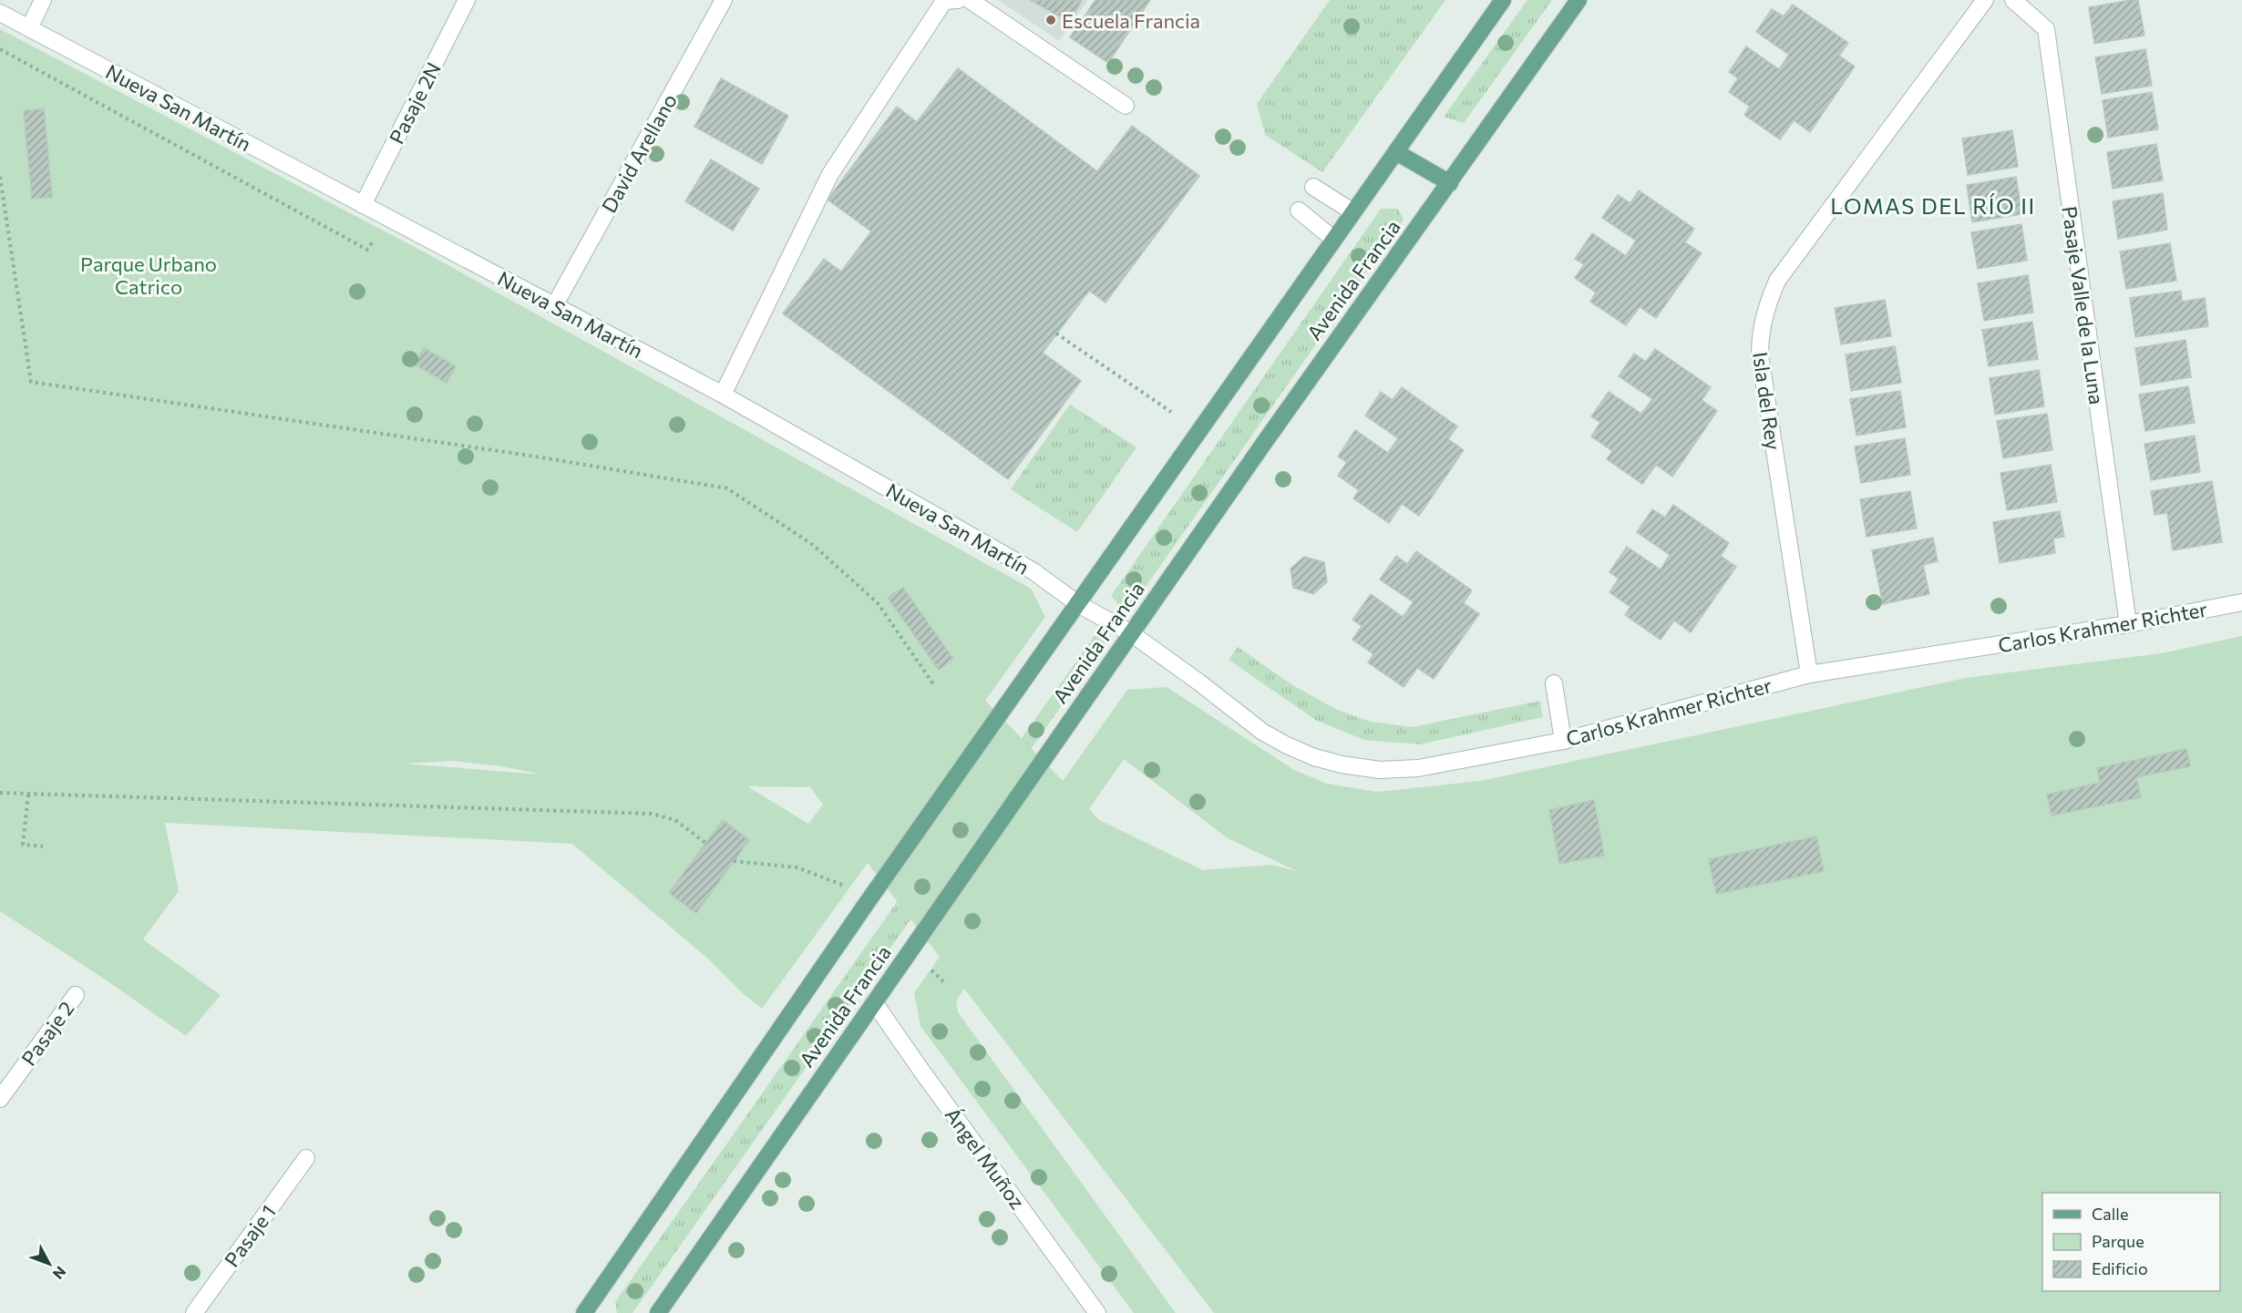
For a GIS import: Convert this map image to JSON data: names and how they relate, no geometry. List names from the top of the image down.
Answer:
{
  "streets": {
    "main road": ["Avenida Francia"],
    "street": [
      "Pasaje 2N",
      "Nueva San Martín",
      "David Arellano",
      "Pasaje Valle de la Luna",
      "Isla del Rey",
      "Carlos Krahmer Richter",
      "Pasaje 2",
      "Ángel Muñoz",
      "Pasaje 1"
    ]
  },
  "crossings": [
    ["Pasaje 2N", "Nueva San Martín"],
    ["Nueva San Martín", "David Arellano"],
    ["Nueva San Martín", "Avenida Francia"],
    ["Nueva San Martín", "Carlos Krahmer Richter"],
    ["Avenida Francia", "Carlos Krahmer Richter"],
    ["Avenida Francia", "Ángel Muñoz"],
    ["Pasaje Valle de la Luna", "Carlos Krahmer Richter"],
    ["Isla del Rey", "Carlos Krahmer Richter"]
  ],
  "districts": ["LOMAS DEL RÍO II"],
  "parks": ["Parque Urbano Catrico"],
  "places": ["Escuela Francia"],
  "legend": ["Calle", "Parque", "Edificio"],
  "north": "bottom right"
}
